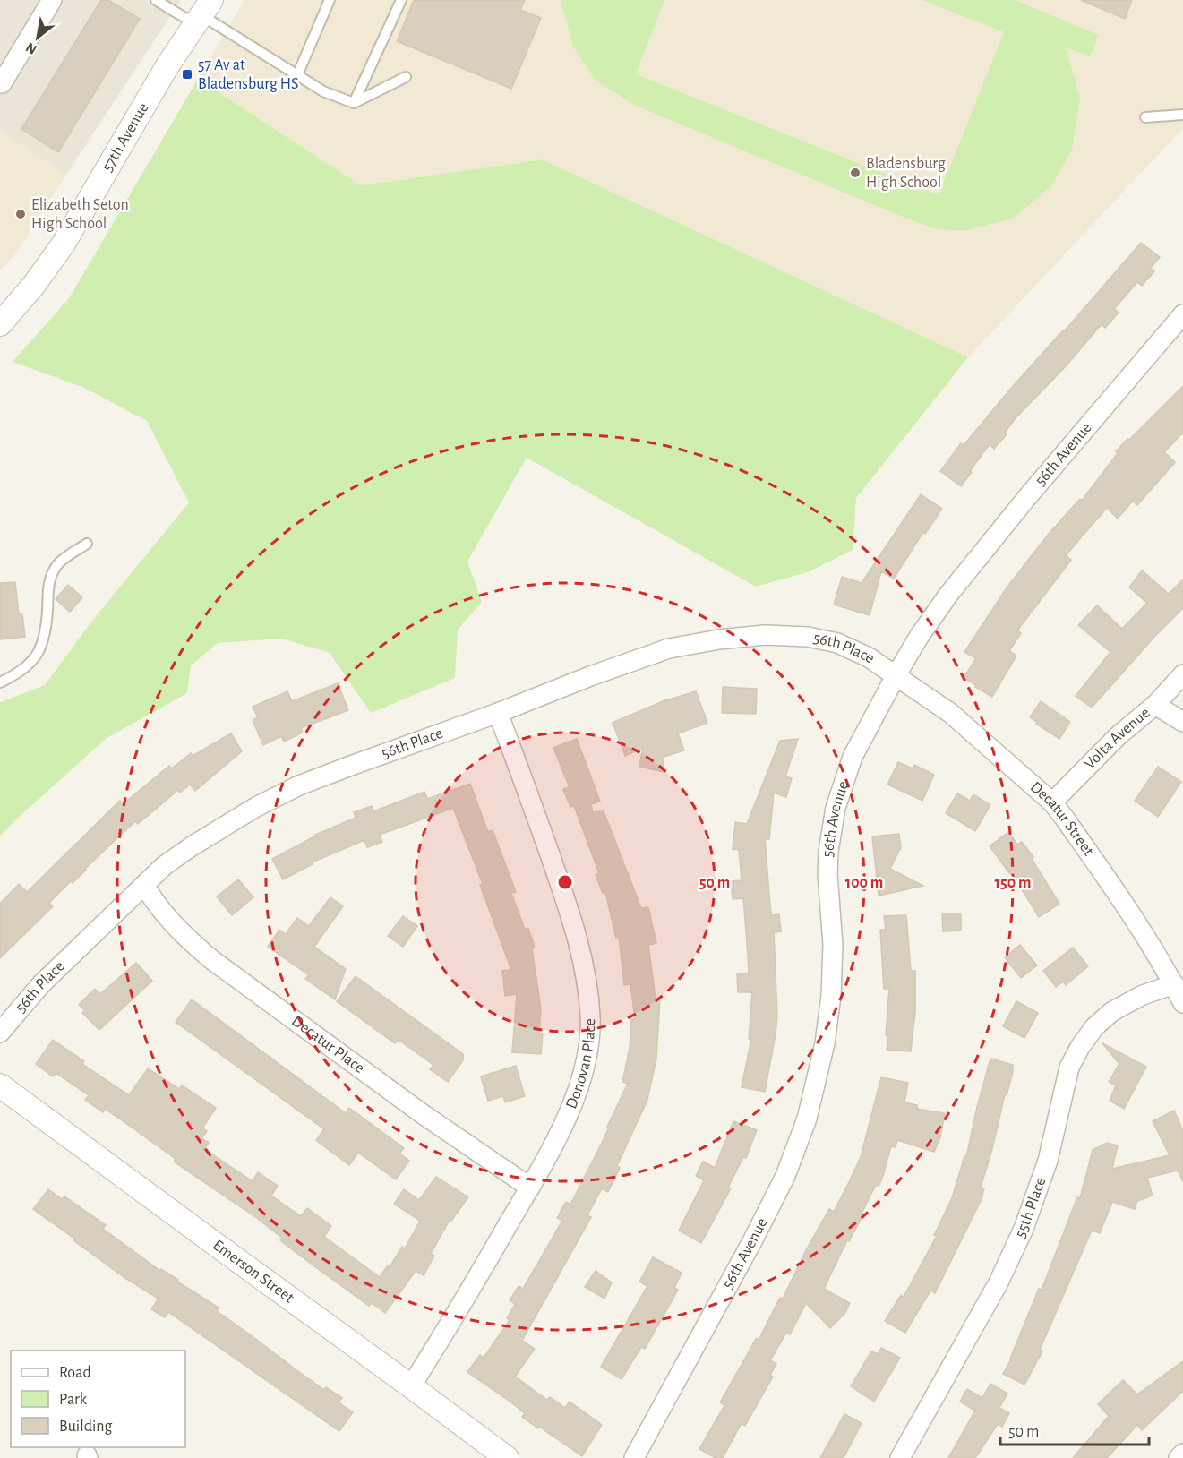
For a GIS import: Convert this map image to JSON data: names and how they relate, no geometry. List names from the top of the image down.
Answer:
{
  "streets": {
    "street": [
      "57th Avenue",
      "56th Avenue",
      "56th Place",
      "Volta Avenue",
      "Decatur Street",
      "Decatur Place",
      "Donovan Place",
      "55th Place",
      "Emerson Street"
    ]
  },
  "crossings": [
    ["56th Avenue", "56th Place"],
    ["56th Avenue", "Decatur Street"],
    ["56th Place", "Decatur Street"],
    ["56th Place", "Decatur Place"],
    ["56th Place", "Donovan Place"],
    ["Volta Avenue", "Decatur Street"],
    ["Decatur Street", "55th Place"],
    ["Decatur Place", "Donovan Place"],
    ["Donovan Place", "Emerson Street"]
  ],
  "places": {
    "transit": ["57 Av at Bladensburg HS"],
    "other": ["Bladensburg High School", "Elizabeth Seton High School"]
  },
  "legend": ["Road", "Park", "Building"],
  "scale_bar": "50 m",
  "north": "bottom left",
  "rings": ["50 m", "100 m", "150 m"]
}
